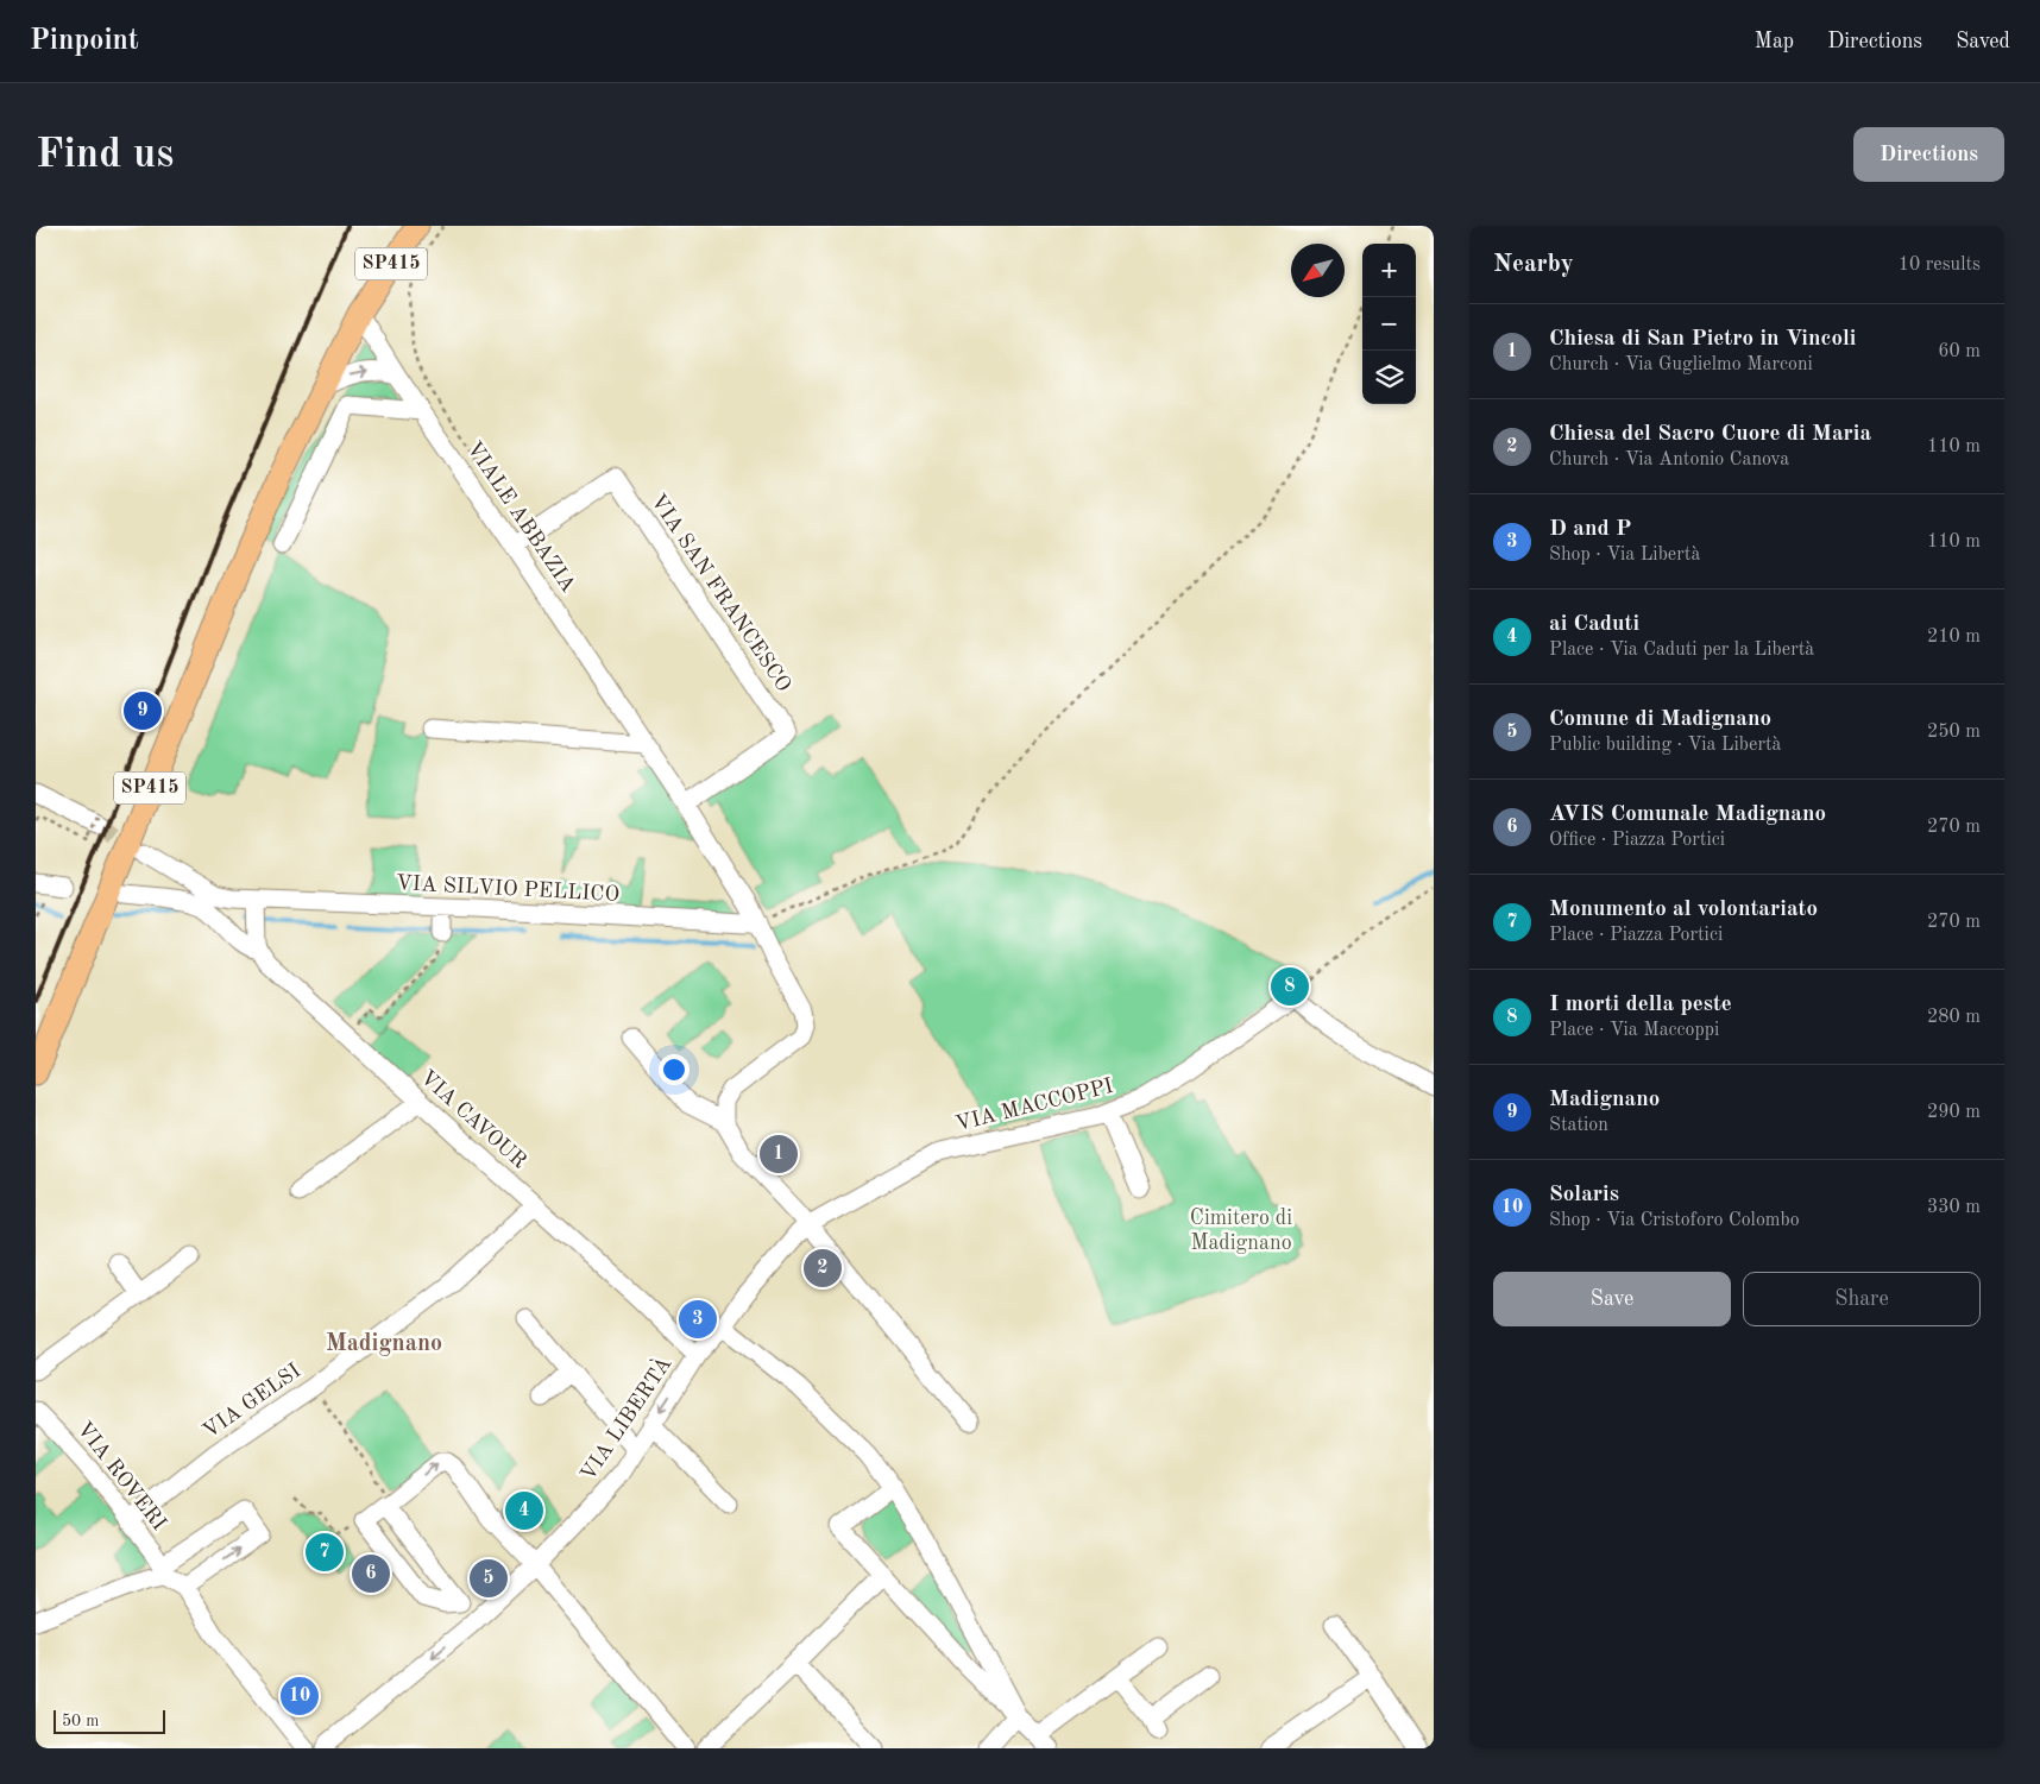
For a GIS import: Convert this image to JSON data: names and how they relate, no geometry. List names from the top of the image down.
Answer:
{
  "streets": {
    "main road": ["SP415"],
    "street": [
      "VIALE ABBAZIA",
      "VIA SAN FRANCESCO",
      "VIA SILVIO PELLICO",
      "VIA MACCOPPI",
      "VIA CAVOUR",
      "VIA GELSI",
      "VIA LIBERTÀ",
      "VIA ROVERI"
    ]
  },
  "crossings": [
    ["SP415", "VIALE ABBAZIA"],
    ["VIALE ABBAZIA", "VIA SAN FRANCESCO"],
    ["VIALE ABBAZIA", "VIA SILVIO PELLICO"],
    ["VIA MACCOPPI", "VIA LIBERTÀ"],
    ["VIA CAVOUR", "VIA GELSI"],
    ["VIA CAVOUR", "VIA LIBERTÀ"],
    ["VIA GELSI", "VIA ROVERI"]
  ],
  "one_way": ["VIA LIBERTÀ"],
  "districts": ["Madignano"],
  "parks": ["Cimitero di Madignano"],
  "scale_bar": "50 m",
  "north": "bottom left",
  "page": {
    "header": "Pinpoint",
    "nav": ["Map", "Directions", "Saved"],
    "buttons": [
      "Directions",
      ["Save", "Share"]
    ],
    "title": "Find us",
    "heading": ["Nearby", "10 results"],
    "map_buttons": ["+", "−"],
    "list": [
      {
        "mark": "1",
        "name": "Chiesa di San Pietro in Vincoli",
        "note": "Church · Via Guglielmo Marconi",
        "value": "60 m"
      },
      {
        "mark": "2",
        "name": "Chiesa del Sacro Cuore di Maria",
        "note": "Church · Via Antonio Canova",
        "value": "110 m"
      },
      {
        "mark": "3",
        "name": "D and P",
        "note": "Shop · Via Libertà",
        "value": "110 m"
      },
      {
        "mark": "4",
        "name": "ai Caduti",
        "note": "Place · Via Caduti per la Libertà",
        "value": "210 m"
      },
      {
        "mark": "5",
        "name": "Comune di Madignano",
        "note": "Public building · Via Libertà",
        "value": "250 m"
      },
      {
        "mark": "6",
        "name": "AVIS Comunale Madignano",
        "note": "Office · Piazza Portici",
        "value": "270 m"
      },
      {
        "mark": "7",
        "name": "Monumento al volontariato",
        "note": "Place · Piazza Portici",
        "value": "270 m"
      },
      {
        "mark": "8",
        "name": "I morti della peste",
        "note": "Place · Via Maccoppi",
        "value": "280 m"
      },
      {
        "mark": "9",
        "name": "Madignano",
        "note": "Station",
        "value": "290 m"
      },
      {
        "mark": "10",
        "name": "Solaris",
        "note": "Shop · Via Cristoforo Colombo",
        "value": "330 m"
      }
    ],
    "pins": [
      "9",
      "8",
      "1",
      "2",
      "3",
      "4",
      "7",
      "6",
      "5",
      "10"
    ],
    "scale": "50 m"
  }
}
